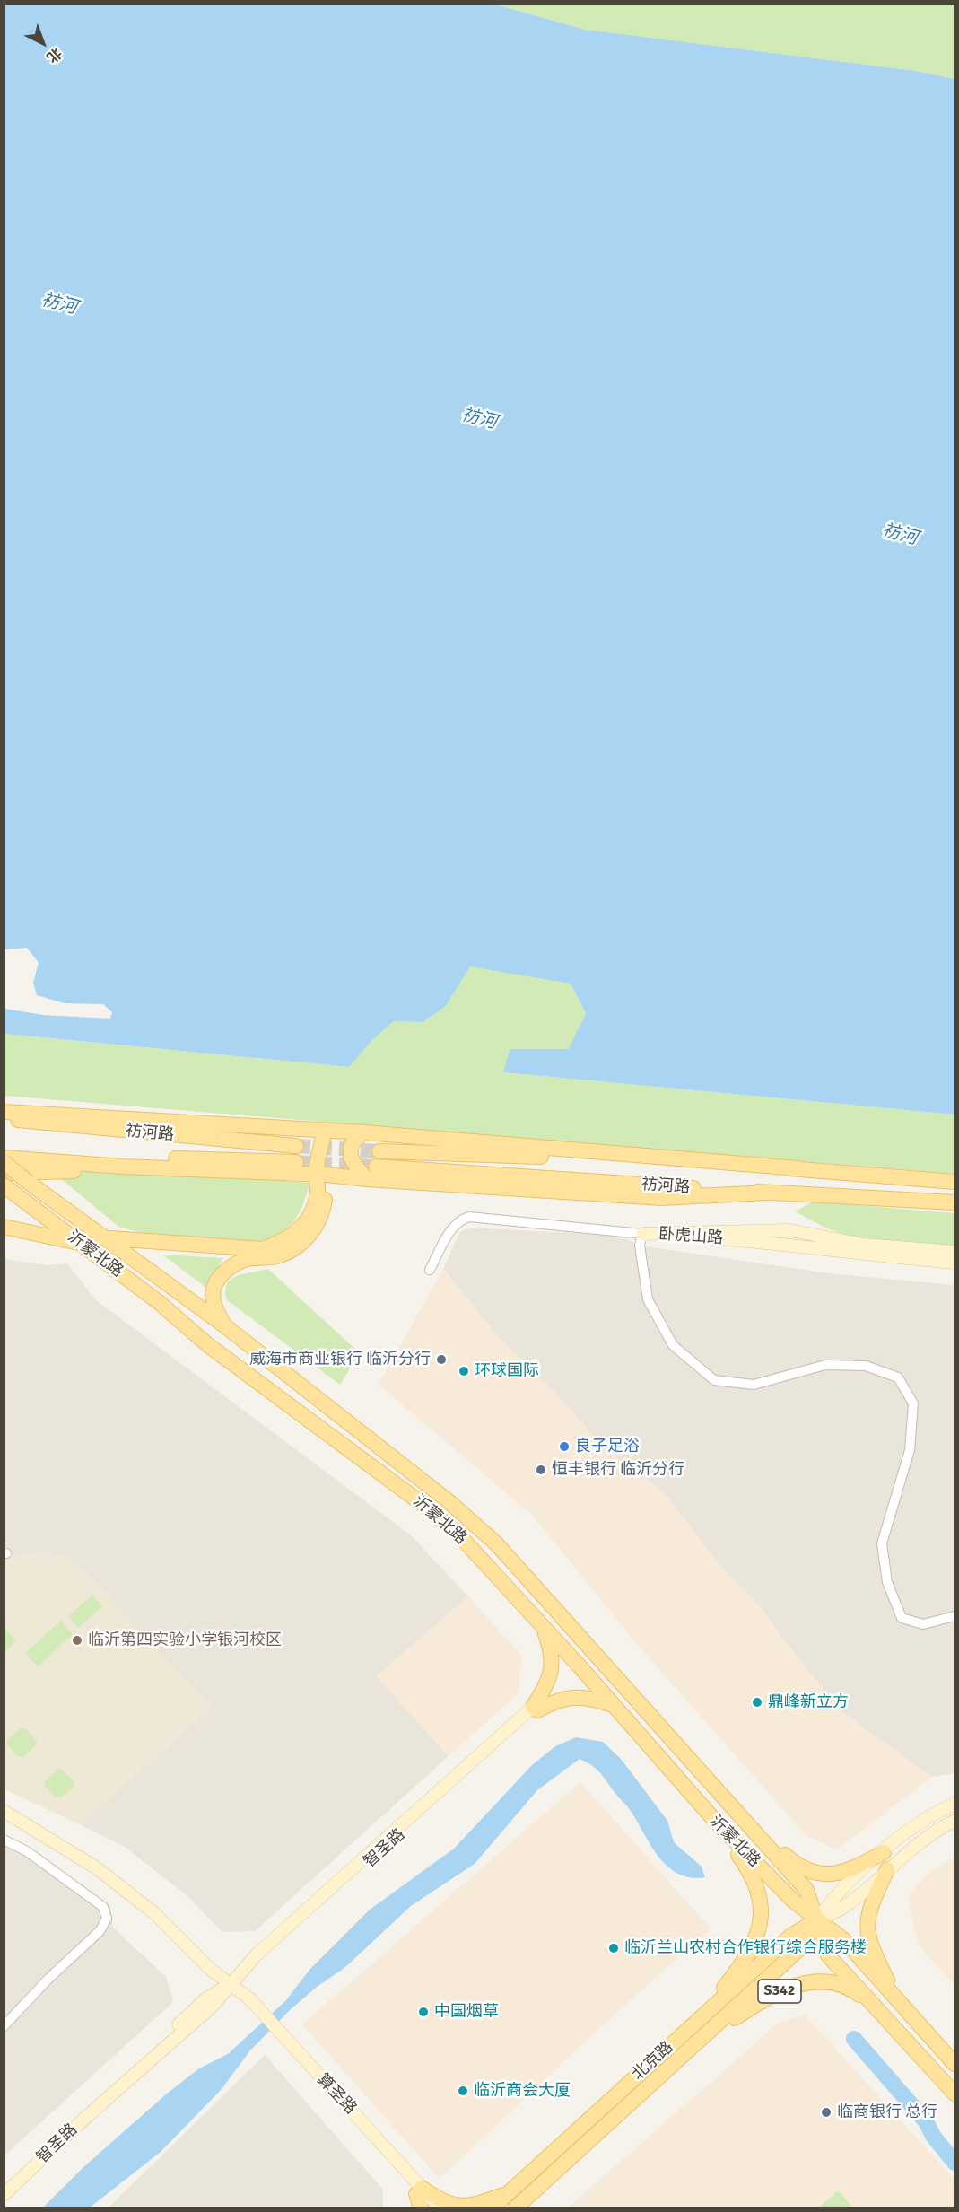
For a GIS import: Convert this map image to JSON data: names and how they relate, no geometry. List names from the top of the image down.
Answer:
{
  "streets": {
    "main road": [
      "祊河路",
      "沂蒙北路",
      "S342",
      "北京路"
    ],
    "street": ["卧虎山路", "智圣路", "算圣路"]
  },
  "crossings": [
    ["沂蒙北路", "S342"],
    ["沂蒙北路", "北京路"],
    ["智圣路", "算圣路"],
    ["S342", "北京路"]
  ],
  "water": ["祊河"],
  "places": [
    "威海市商业银行 临沂分行",
    "环球国际",
    "良子足浴",
    "恒丰银行 临沂分行",
    "临沂第四实验小学银河校区",
    "鼎峰新立方",
    "临沂兰山农村合作银行综合服务楼",
    "中国烟草",
    "临沂商会大厦",
    "临商银行 总行"
  ],
  "north": "bottom right"
}
